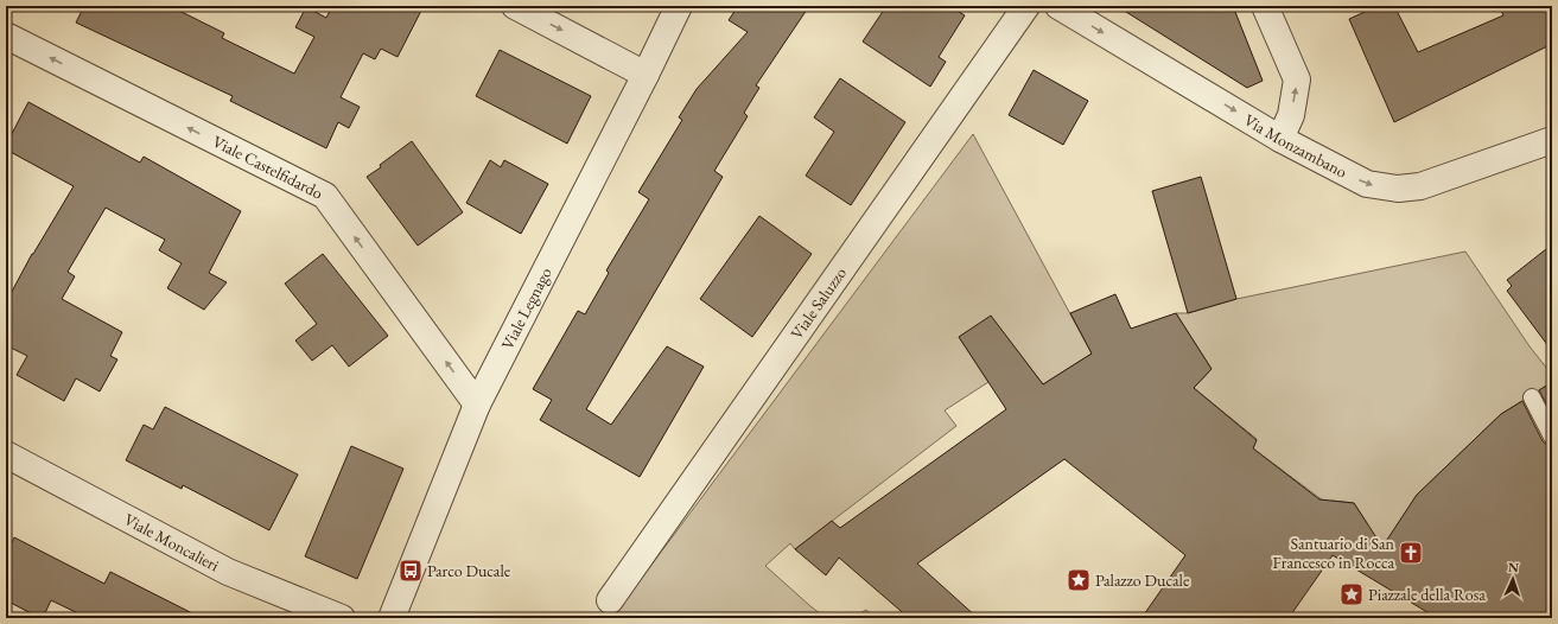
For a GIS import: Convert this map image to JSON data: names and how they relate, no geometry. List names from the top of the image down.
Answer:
{
  "streets": {
    "street": [
      "Via Monzambano",
      "Viale Castelfidardo",
      "Viale Saluzzo",
      "Viale Legnago",
      "Viale Moncalieri"
    ]
  },
  "crossings": [
    ["Viale Castelfidardo", "Viale Legnago"]
  ],
  "one_way": ["Via Monzambano", "Viale Castelfidardo"],
  "places": {
    "church": ["Santuario di San Francesco in Rocca"],
    "bus stop": ["Parco Ducale"],
    "place": ["Palazzo Ducale", "Piazzale della Rosa"]
  },
  "north": "top"
}
